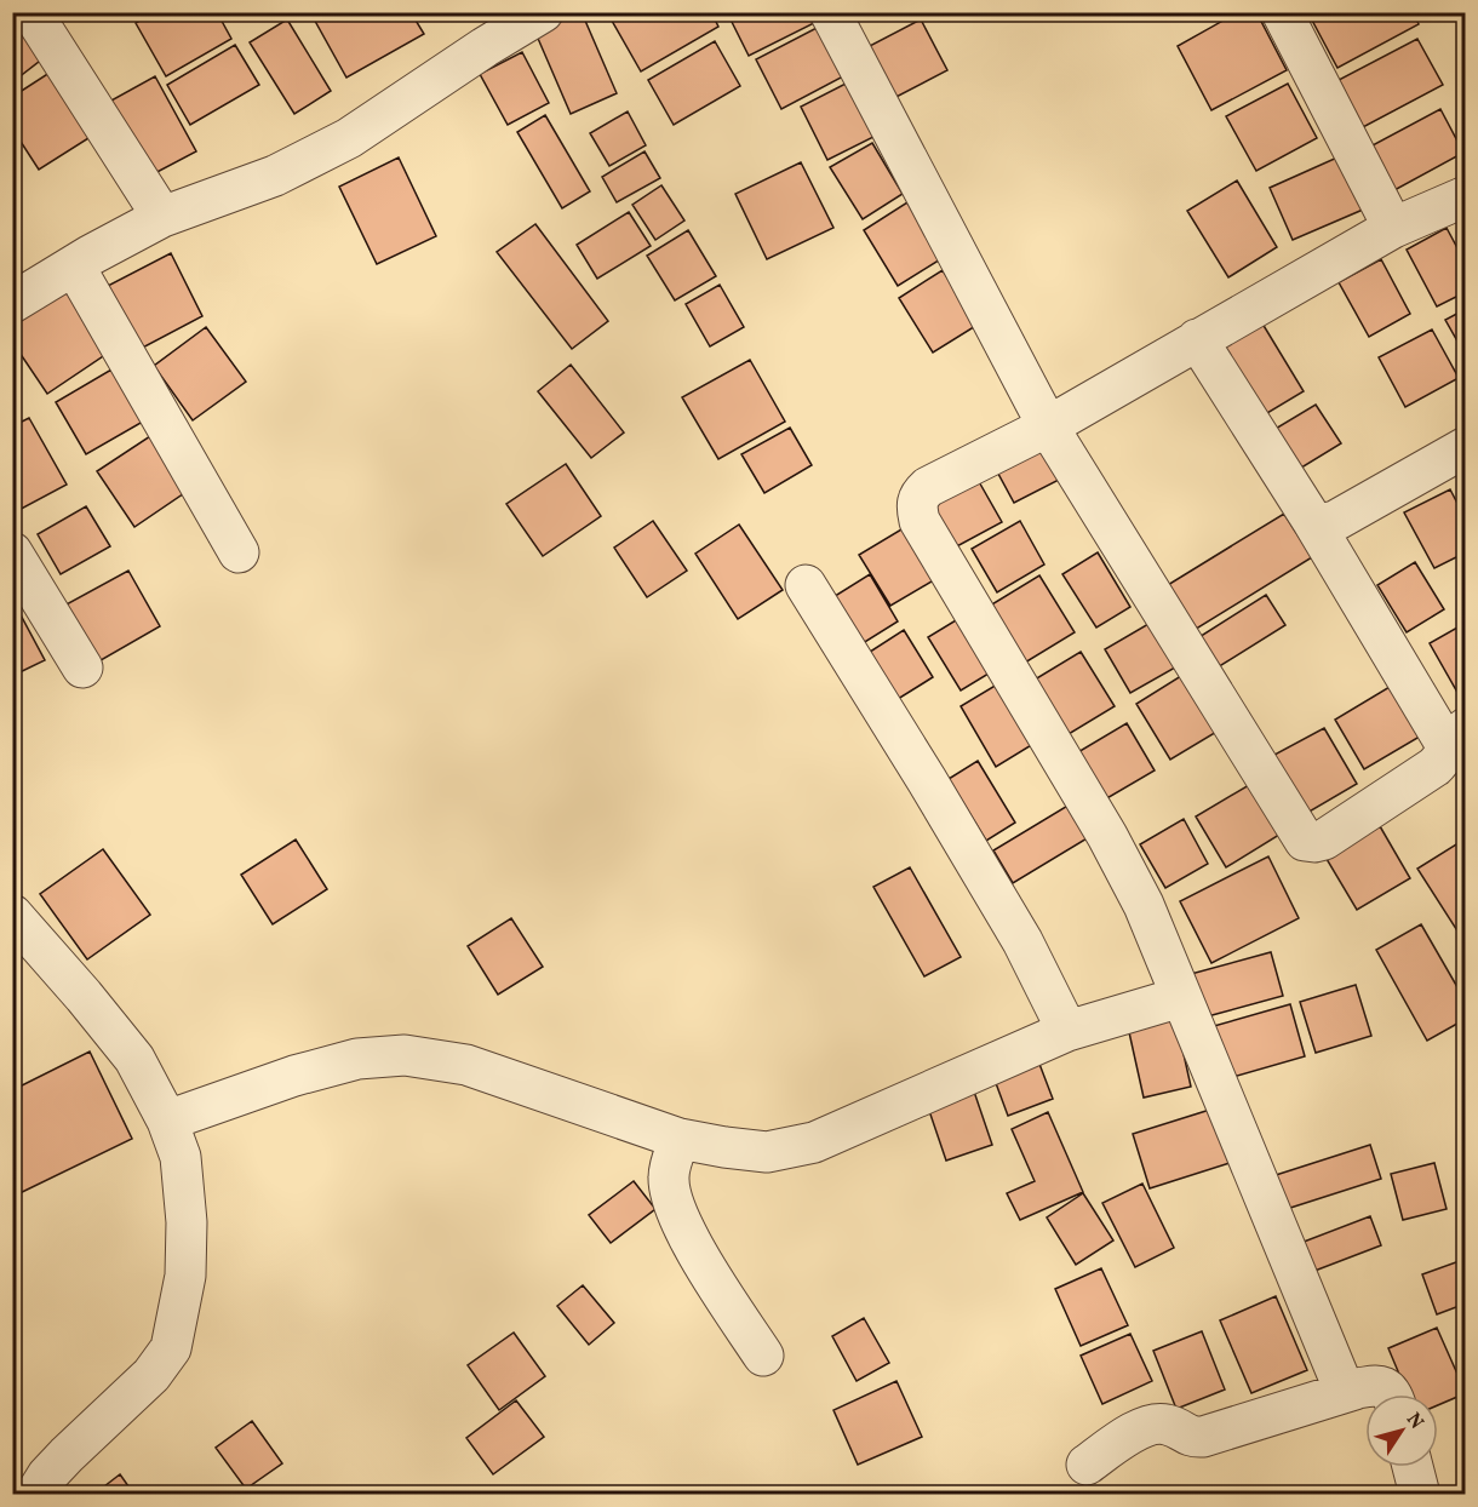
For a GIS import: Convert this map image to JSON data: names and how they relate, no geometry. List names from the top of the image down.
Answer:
{
  "north": "top right"
}
